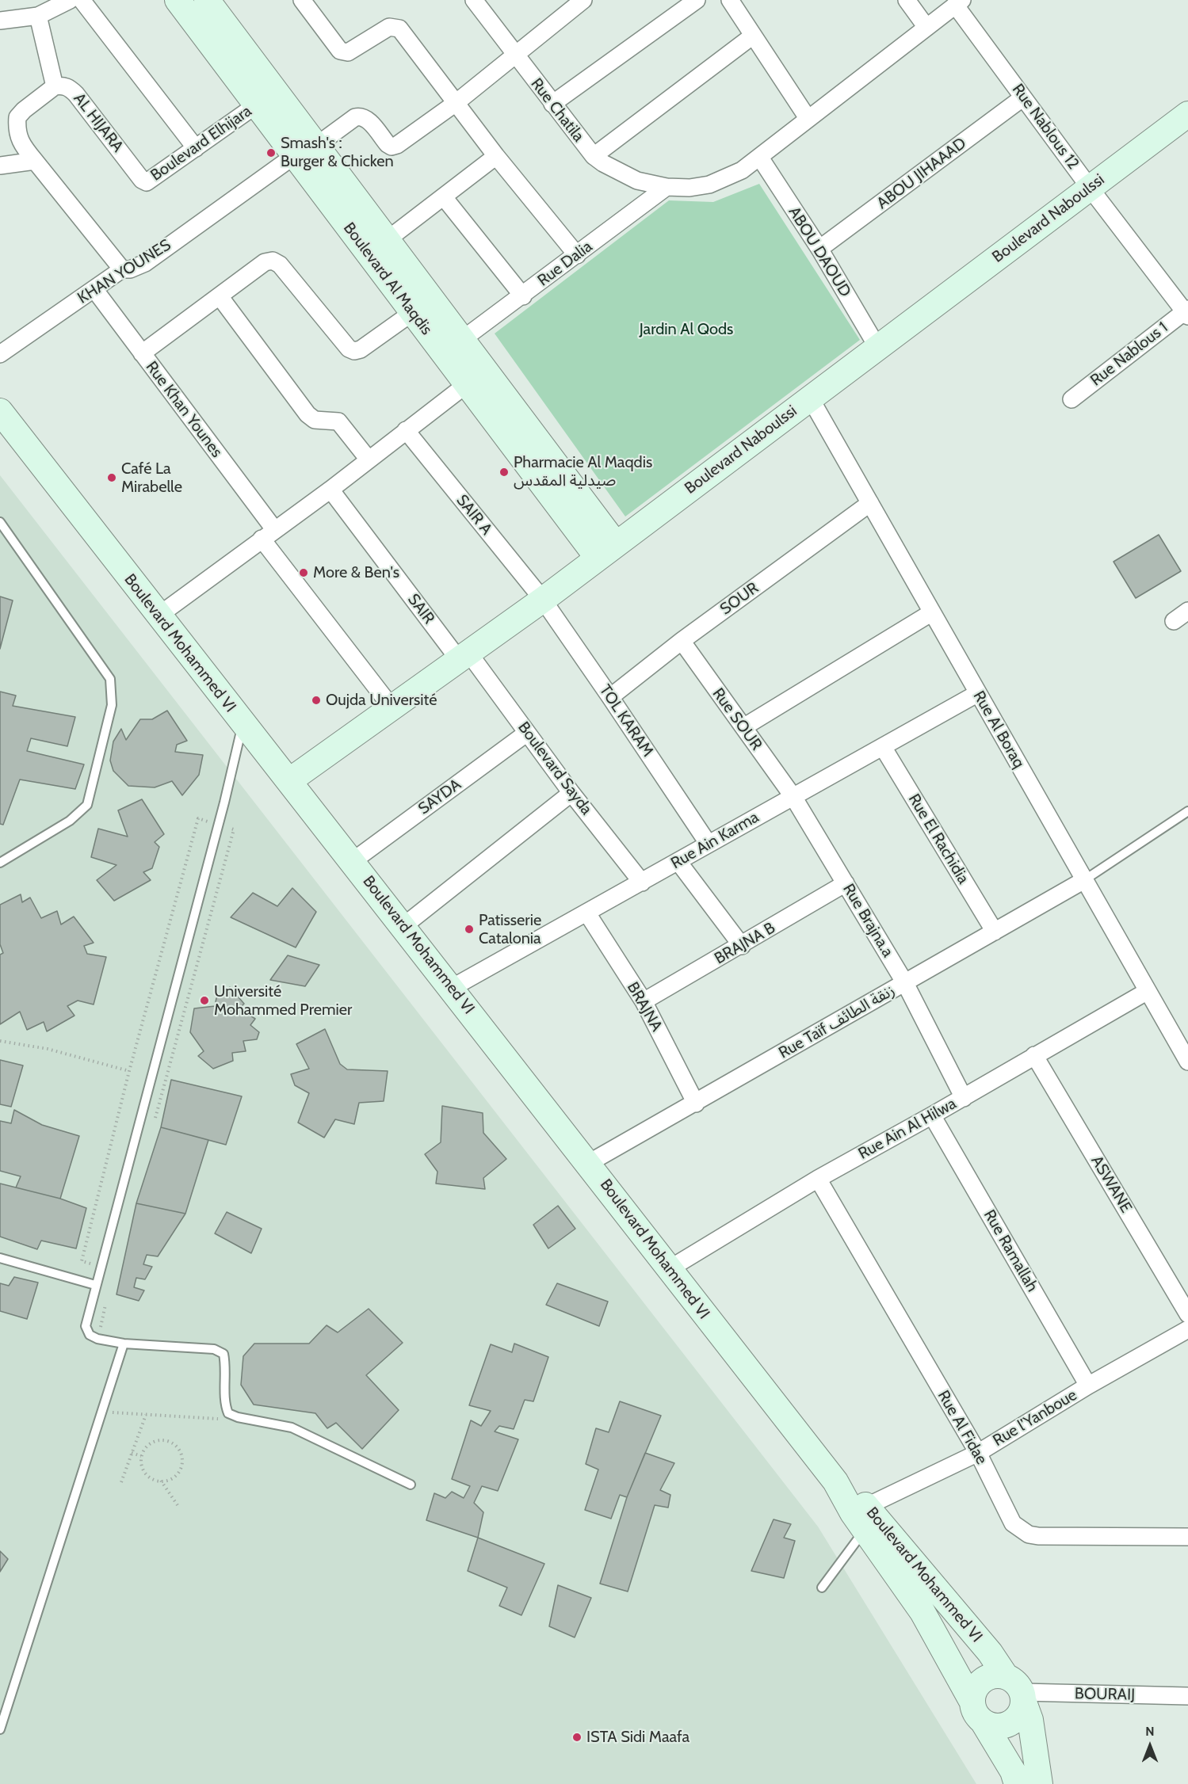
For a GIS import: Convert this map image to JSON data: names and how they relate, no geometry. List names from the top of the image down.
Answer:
{
  "streets": {
    "street": [
      "Rue Chatila",
      "AL HIJARA",
      "Rue Nablous 12",
      "Boulevard Elhijara",
      "ABOU JIHAAAD",
      "Boulevard Naboulssi",
      "ABOU DAOUD",
      "Rue Dalia",
      "KHAN YOUNES",
      "Boulevard Al Maqdis",
      "Rue Nablous 1",
      "Rue Khan Younes",
      "SAIR A",
      "SOUR",
      "SAIR",
      "Boulevard Mohammed VI",
      "Rue SOUR",
      "TOL KARAM",
      "Rue Al Boraq",
      "Boulevard Sayda",
      "SAYDA",
      "Rue El Rachidia",
      "Rue Ain Karma",
      "Rue Brajna.a",
      "BRAJNA B",
      "BRAJNA",
      "Rue Taïf زنقة الطائف",
      "Rue Ain Al Hilwa",
      "ASWANE",
      "Rue Ramallah",
      "Rue l’Yanboue",
      "Rue Al Fidae",
      "BOURAIJ"
    ]
  },
  "crossings": [
    ["Rue Chatila", "Rue Nablous 12"],
    ["Rue Chatila", "ABOU DAOUD"],
    ["Rue Chatila", "Rue Dalia"],
    ["AL HIJARA", "Boulevard Elhijara"],
    ["Rue Nablous 12", "ABOU JIHAAAD"],
    ["Rue Nablous 12", "Boulevard Naboulssi"],
    ["Rue Nablous 12", "Rue Nablous 1"],
    ["Boulevard Elhijara", "Boulevard Al Maqdis"],
    ["ABOU JIHAAAD", "ABOU DAOUD"],
    ["Boulevard Naboulssi", "ABOU DAOUD"],
    ["Boulevard Naboulssi", "Boulevard Al Maqdis"],
    ["Boulevard Naboulssi", "Rue Khan Younes"],
    ["Boulevard Naboulssi", "SAIR A"],
    ["Boulevard Naboulssi", "SAIR"],
    ["Boulevard Naboulssi", "Boulevard Mohammed VI"],
    ["Boulevard Naboulssi", "TOL KARAM"],
    ["Boulevard Naboulssi", "Rue Al Boraq"],
    ["Boulevard Naboulssi", "Boulevard Sayda"],
    ["Rue Dalia", "Boulevard Al Maqdis"],
    ["KHAN YOUNES", "Boulevard Al Maqdis"],
    ["KHAN YOUNES", "Rue Khan Younes"],
    ["SAIR A", "TOL KARAM"],
    ["SOUR", "Rue SOUR"],
    ["SOUR", "TOL KARAM"],
    ["SOUR", "Rue Al Boraq"],
    ["SAIR", "Boulevard Sayda"],
    ["Boulevard Mohammed VI", "SAYDA"],
    ["Boulevard Mohammed VI", "Rue Ain Karma"],
    ["Boulevard Mohammed VI", "Rue Taïf زنقة الطائف"],
    ["Boulevard Mohammed VI", "Rue Ain Al Hilwa"],
    ["Boulevard Mohammed VI", "Rue l’Yanboue"],
    ["Boulevard Mohammed VI", "BOURAIJ"],
    ["Rue SOUR", "Rue Ain Karma"],
    ["Rue SOUR", "Rue Brajna.a"],
    ["TOL KARAM", "Rue Ain Karma"],
    ["Rue Al Boraq", "Rue Ain Karma"],
    ["Rue Al Boraq", "Rue Taïf زنقة الطائف"],
    ["Rue Al Boraq", "Rue Ain Al Hilwa"],
    ["Boulevard Sayda", "SAYDA"],
    ["Boulevard Sayda", "Rue Ain Karma"],
    ["Rue El Rachidia", "Rue Ain Karma"],
    ["Rue El Rachidia", "Rue Taïf زنقة الطائف"],
    ["Rue Ain Karma", "Rue Brajna.a"],
    ["Rue Ain Karma", "BRAJNA"],
    ["Rue Brajna.a", "BRAJNA B"],
    ["Rue Brajna.a", "Rue Taïf زنقة الطائف"],
    ["Rue Brajna.a", "Rue Ain Al Hilwa"],
    ["BRAJNA B", "BRAJNA"],
    ["BRAJNA", "Rue Taïf زنقة الطائف"],
    ["Rue Ain Al Hilwa", "ASWANE"],
    ["Rue Ain Al Hilwa", "Rue Ramallah"],
    ["Rue Ain Al Hilwa", "Rue Al Fidae"],
    ["Rue Ramallah", "Rue l’Yanboue"],
    ["Rue l’Yanboue", "Rue Al Fidae"]
  ],
  "parks": ["Jardin Al Qods"],
  "places": [
    "Smash's : Burger & Chicken",
    "Pharmacie Al Maqdis صيدلية المقدس",
    "Café La Mirabelle",
    "More & Ben's",
    "Oujda Université",
    "Patisserie Catalonia",
    "Université Mohammed Premier",
    "ISTA Sidi Maafa"
  ],
  "north": "top"
}
